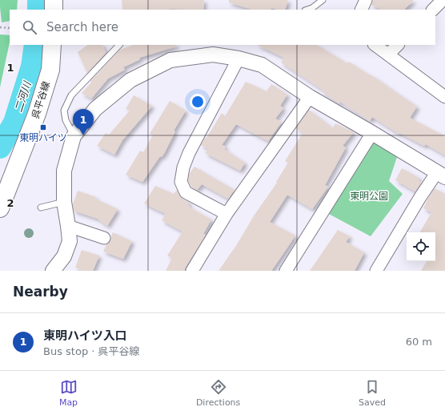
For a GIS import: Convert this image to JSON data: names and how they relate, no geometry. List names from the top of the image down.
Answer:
{
  "streets": {
    "main road": ["呉平谷線"]
  },
  "water": ["二河川"],
  "parks": ["東明公園"],
  "places": {
    "transit": ["東明ハイツ"]
  },
  "page": {
    "search": "Search here",
    "pins": "1",
    "heading": "Nearby",
    "list": [
      {
        "mark": "1",
        "name": "東明ハイツ入口",
        "note": "Bus stop · 呉平谷線",
        "value": "60 m"
      }
    ],
    "nav": ["Map", "Directions", "Saved"]
  },
  "grid": {
    "rows": ["1", "2"]
  }
}
